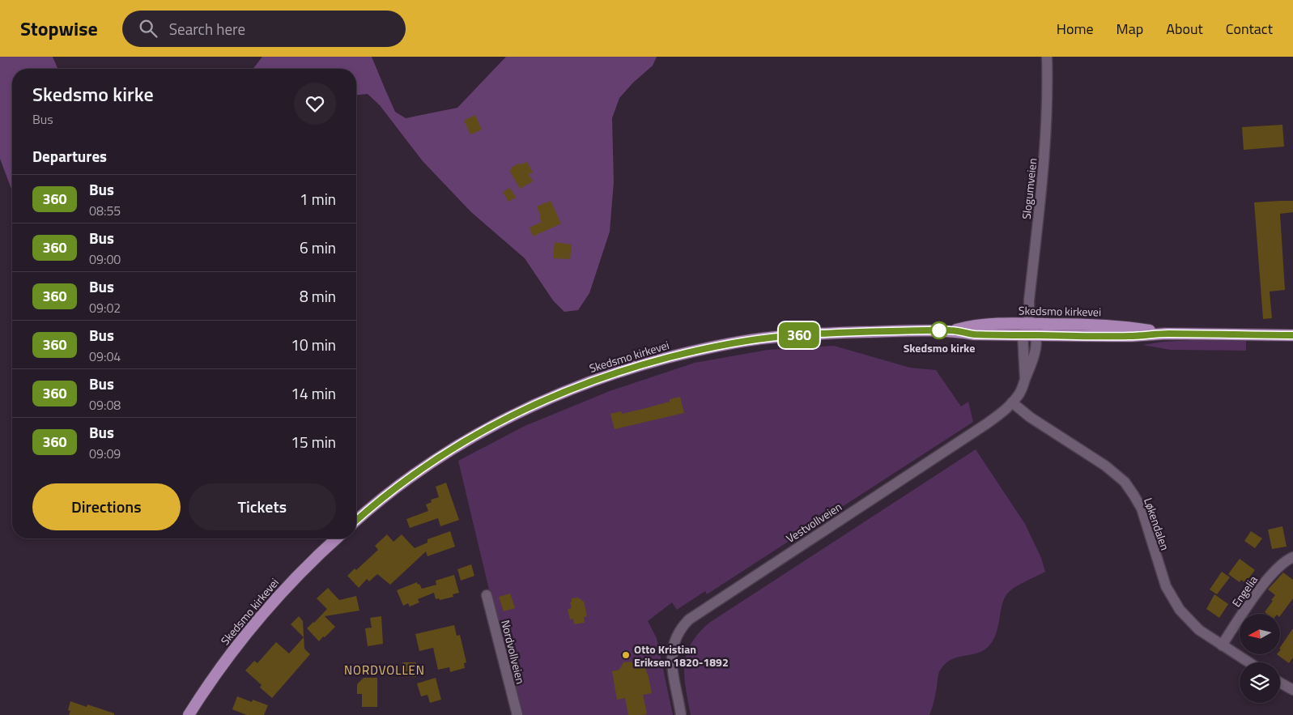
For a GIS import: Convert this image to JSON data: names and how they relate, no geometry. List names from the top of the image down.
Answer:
{
  "streets": {
    "highway": ["Skedsmo kirkevei"],
    "street": [
      "Slogumveien",
      "Vestvollveien",
      "Løkendalen",
      "Engelia",
      "Nordvollveien"
    ]
  },
  "crossings": [
    ["Slogumveien", "Skedsmo kirkevei"],
    ["Slogumveien", "Vestvollveien"],
    ["Skedsmo kirkevei", "Vestvollveien"],
    ["Vestvollveien", "Løkendalen"],
    ["Løkendalen", "Engelia"]
  ],
  "districts": ["NORDVOLLEN"],
  "places": ["Skedsmo kirke", "Otto Kristian Eriksen 1820-1892"],
  "lines": ["bus line 360"],
  "north": "left",
  "page": {
    "header": "Stopwise",
    "search": "Search here",
    "nav": [
      "Home",
      "Map",
      "About",
      "Contact"
    ],
    "on_map": "360",
    "heading": [
      ["Skedsmo kirke", "Bus"],
      "Departures"
    ],
    "list": [
      {
        "mark": "360",
        "name": "Bus",
        "note": "08:55",
        "value": "1 min"
      },
      {
        "mark": "360",
        "name": "Bus",
        "note": "09:00",
        "value": "6 min"
      },
      {
        "mark": "360",
        "name": "Bus",
        "note": "09:02",
        "value": "8 min"
      },
      {
        "mark": "360",
        "name": "Bus",
        "note": "09:04",
        "value": "10 min"
      },
      {
        "mark": "360",
        "name": "Bus",
        "note": "09:08",
        "value": "14 min"
      },
      {
        "mark": "360",
        "name": "Bus",
        "note": "09:09",
        "value": "15 min"
      }
    ],
    "buttons": ["Directions", "Tickets"]
  }
}
